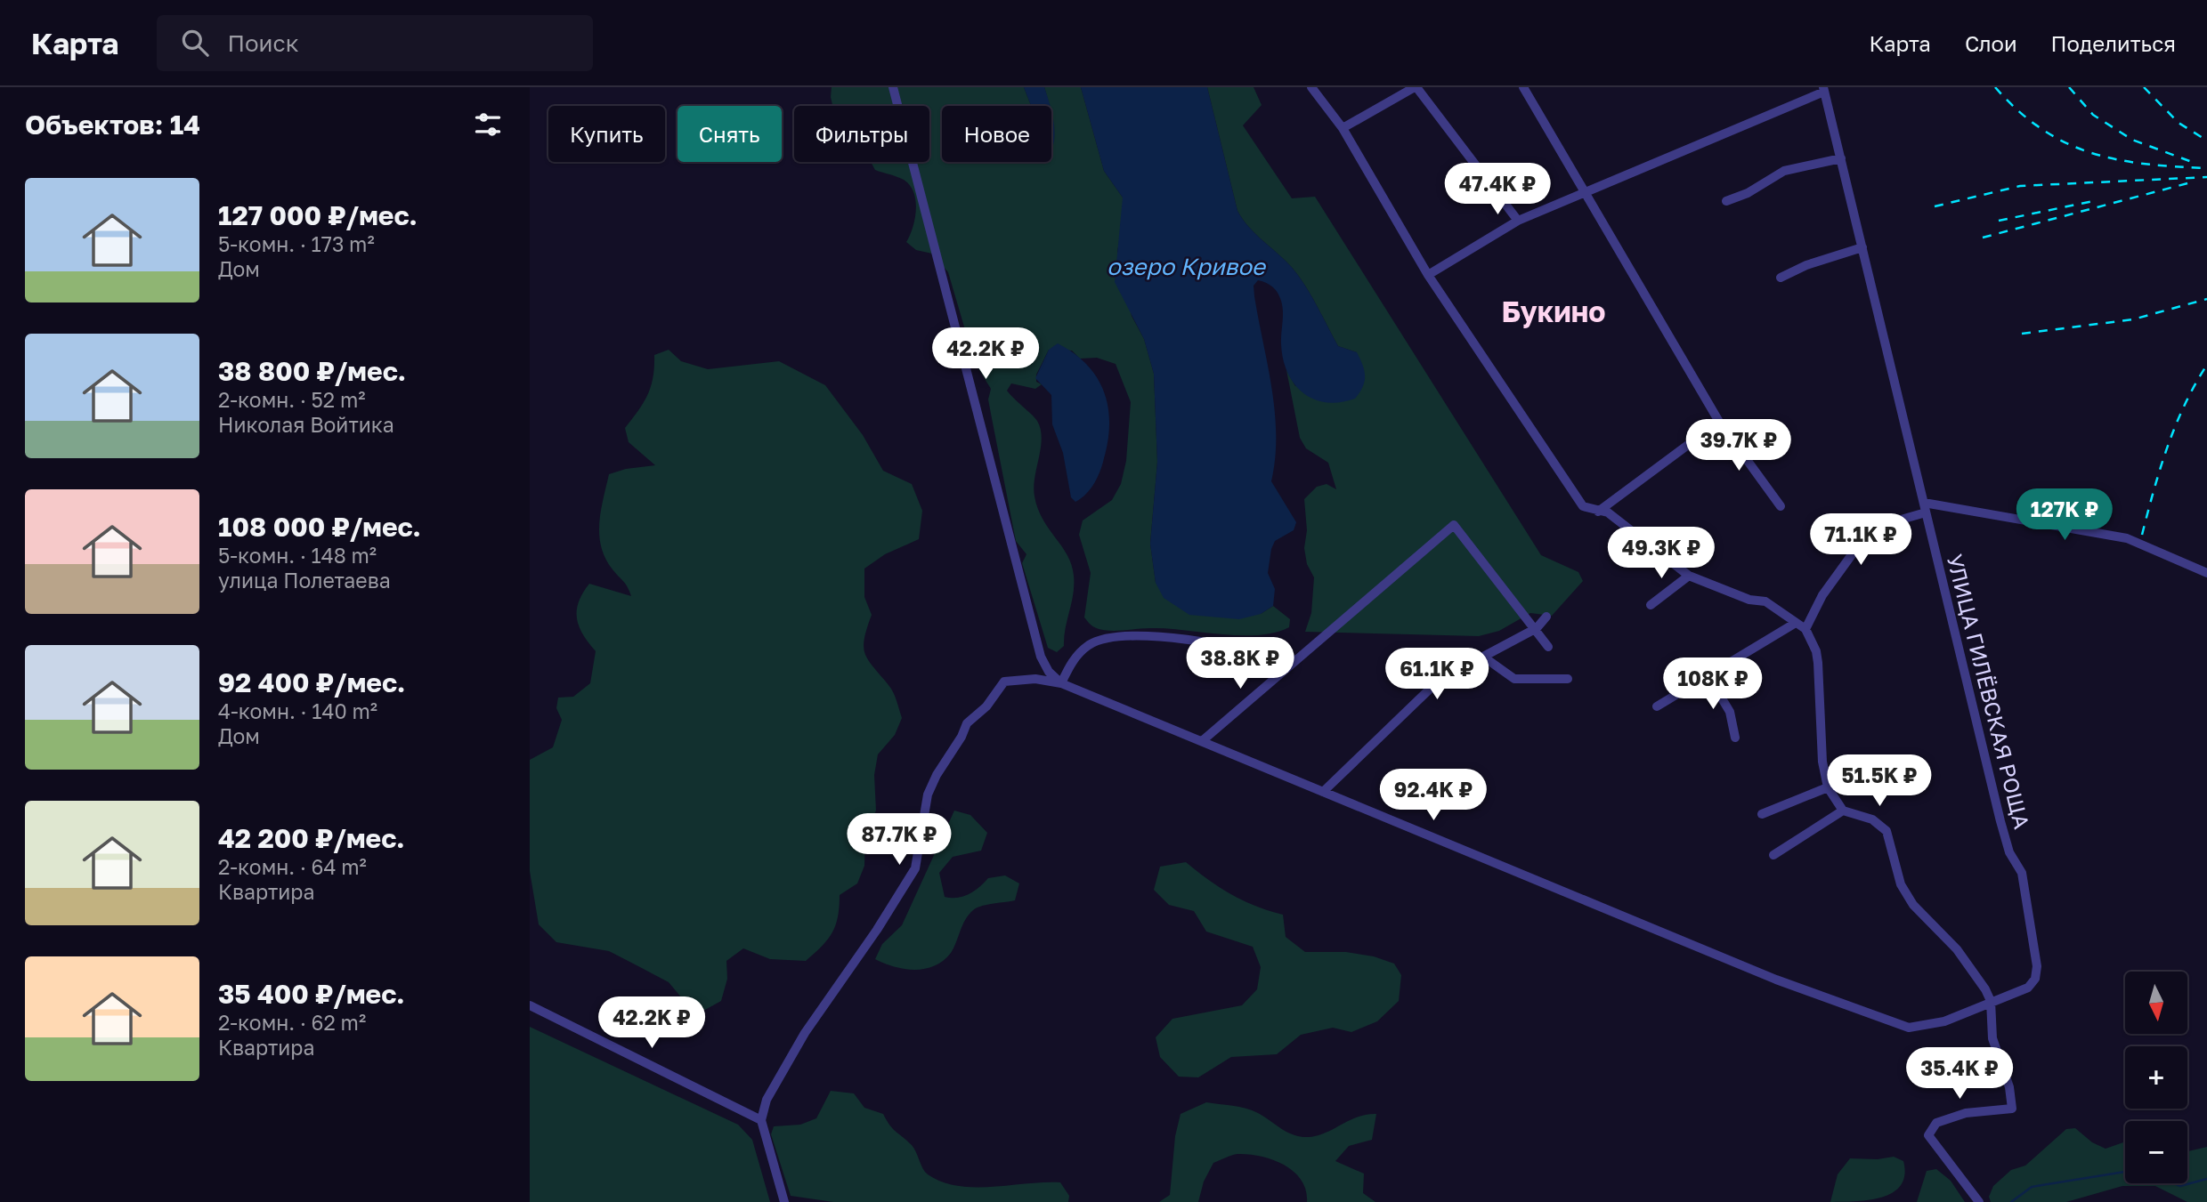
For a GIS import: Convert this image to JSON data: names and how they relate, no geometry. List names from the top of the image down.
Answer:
{
  "streets": {
    "street": ["УЛИЦА ГИЛЁВСКАЯ РОЩА"]
  },
  "districts": ["Букино"],
  "water": ["озеро Кривое"],
  "north": "bottom",
  "page": {
    "header": "Карта",
    "search": "Поиск",
    "nav": ["Карта", "Слои", "Поделиться"],
    "heading": "Объектов: 14",
    "chip": [
      "Купить",
      "Снять",
      "Фильтры",
      "Новое"
    ],
    "list": [
      {
        "name": "127 000 ₽/мес.",
        "note": "5-комн. · 173 m² · Дом"
      },
      {
        "name": "38 800 ₽/мес.",
        "note": "2-комн. · 52 m² · Николая Войтика"
      },
      {
        "name": "108 000 ₽/мес.",
        "note": "5-комн. · 148 m² · улица Полетаева"
      },
      {
        "name": "92 400 ₽/мес.",
        "note": "4-комн. · 140 m² · Дом"
      },
      {
        "name": "42 200 ₽/мес.",
        "note": "2-комн. · 64 m² · Квартира"
      },
      {
        "name": "35 400 ₽/мес.",
        "note": "2-комн. · 62 m² · Квартира"
      }
    ],
    "price": [
      "47.4K ₽",
      "42.2K ₽",
      "39.7K ₽",
      "127K ₽",
      "71.1K ₽",
      "49.3K ₽",
      "38.8K ₽",
      "61.1K ₽",
      "108K ₽",
      "51.5K ₽",
      "92.4K ₽",
      "87.7K ₽",
      "42.2K ₽",
      "35.4K ₽"
    ],
    "map_buttons": ["+", "−"]
  }
}
